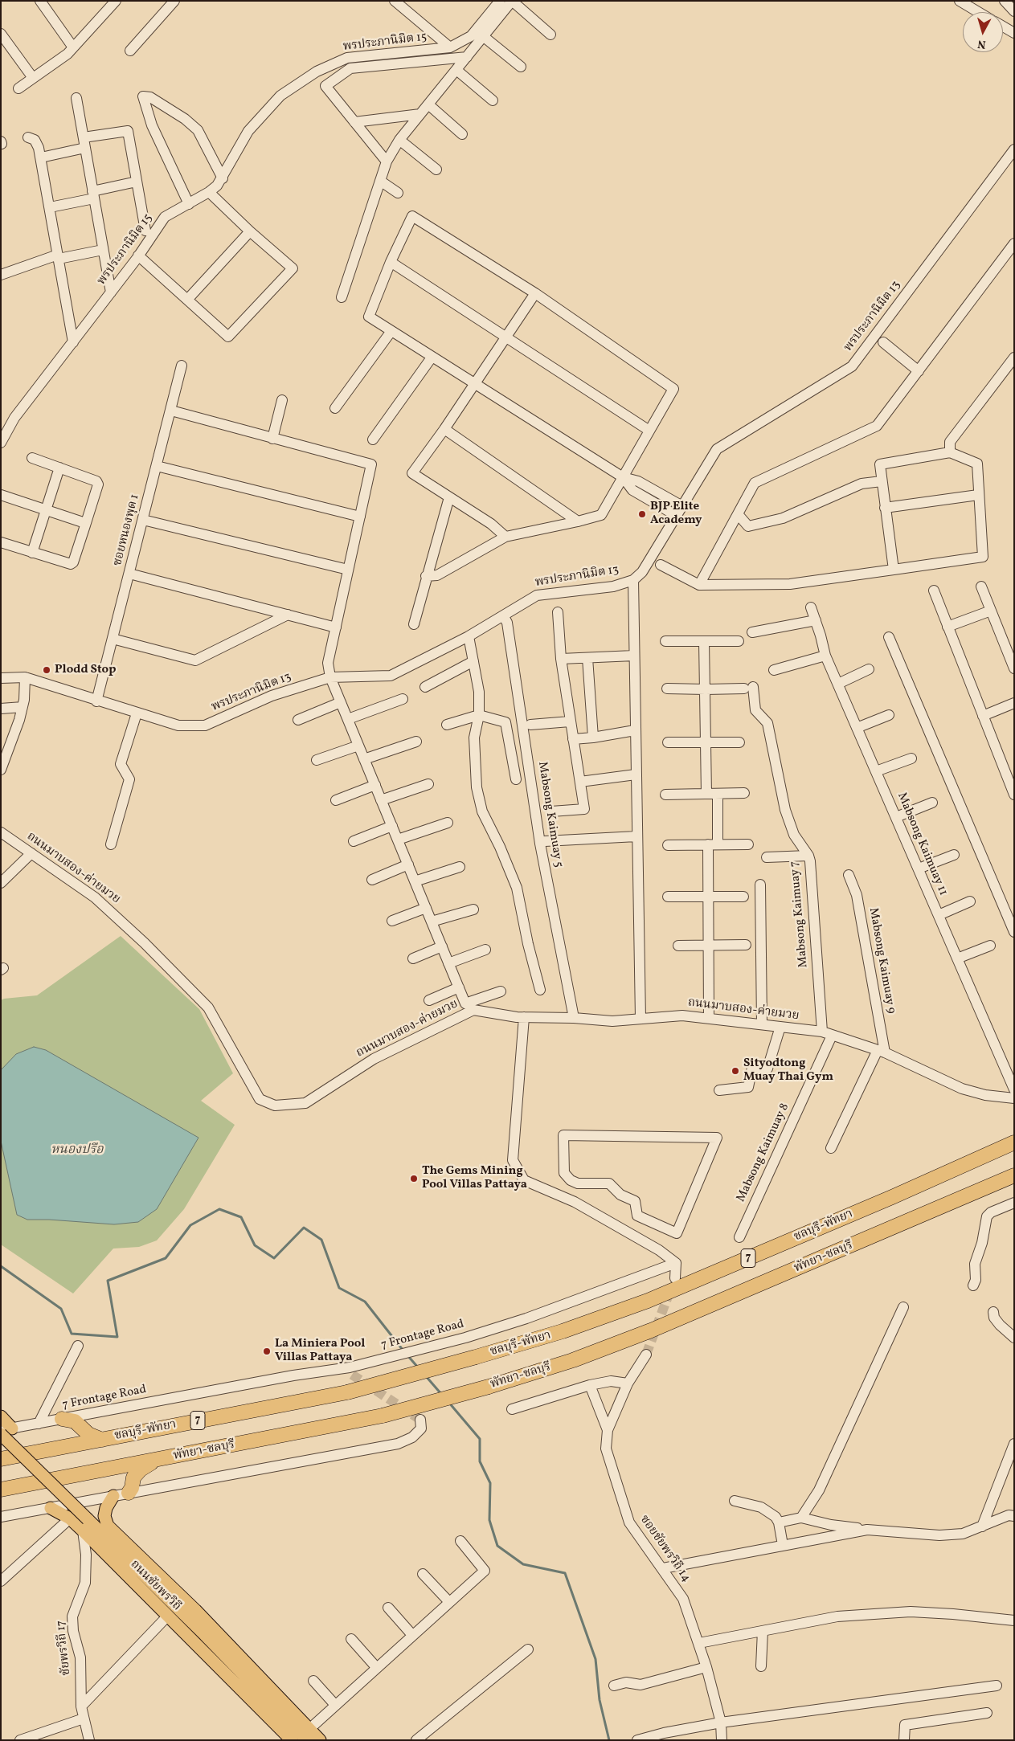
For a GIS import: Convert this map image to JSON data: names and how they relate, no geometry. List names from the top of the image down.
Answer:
{
  "streets": {
    "highway": ["ชลบุรี-พัทยา", "พัทยา-ชลบุรี", "7"],
    "main road": ["ถนนชัยพรวิถี"],
    "street": [
      "พรประภานิมิต 15",
      "พรประภานิมิต 13",
      "ซอยหนองพุด 1",
      "Mabsong Kaimuay 5",
      "Mabsong Kaimuay 11",
      "ถนนมาบสอง-ค่ายมวย",
      "Mabsong Kaimuay 7",
      "Mabsong Kaimuay 9",
      "Mabsong Kaimuay 8",
      "7 Frontage Road",
      "ซอยชัยพรวิถี 14",
      "ชัยพรวิถี 17"
    ]
  },
  "crossings": [
    ["พรประภานิมิต 13", "ซอยหนองพุด 1"],
    ["พรประภานิมิต 13", "Mabsong Kaimuay 5"],
    ["Mabsong Kaimuay 5", "ถนนมาบสอง-ค่ายมวย"],
    ["ถนนมาบสอง-ค่ายมวย", "Mabsong Kaimuay 7"],
    ["ถนนมาบสอง-ค่ายมวย", "Mabsong Kaimuay 9"],
    ["ถนนมาบสอง-ค่ายมวย", "Mabsong Kaimuay 8"],
    ["Mabsong Kaimuay 7", "Mabsong Kaimuay 8"],
    ["ถนนชัยพรวิถี", "ชัยพรวิถี 17"]
  ],
  "water": ["หนองปรือ"],
  "places": [
    "BJP Elite Academy",
    "Plodd Stop",
    "Sityodtong Muay Thai Gym",
    "The Gems Mining Pool Villas Pattaya",
    "La Miniera Pool Villas Pattaya"
  ],
  "north": "bottom"
}
